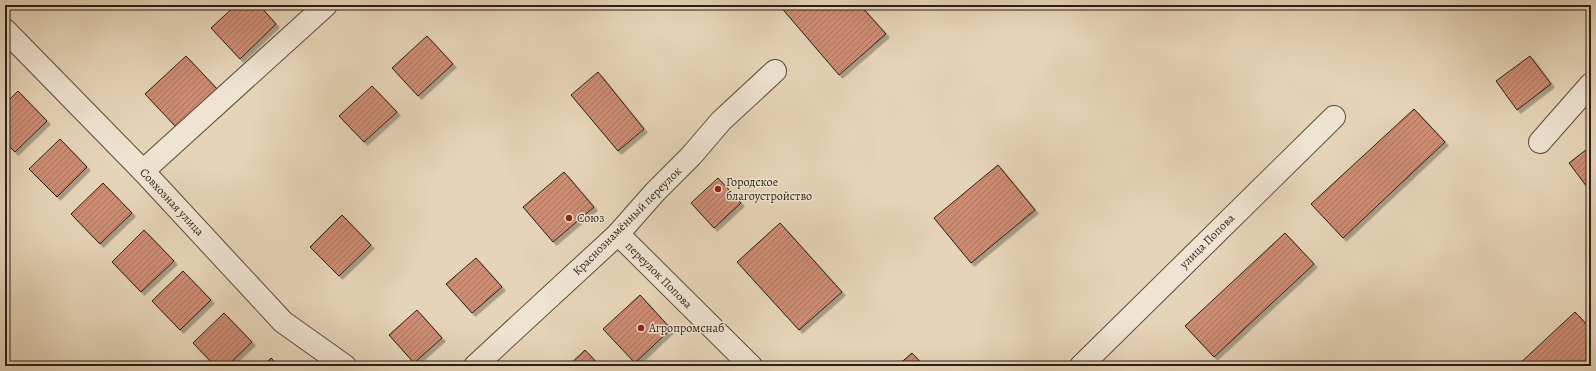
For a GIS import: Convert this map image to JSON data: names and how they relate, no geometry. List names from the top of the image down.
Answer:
{
  "streets": {
    "street": [
      "Совхозная улица",
      "Краснознамённый переулок",
      "улица Попова",
      "переулок Попова"
    ]
  },
  "crossings": [
    ["Краснознамённый переулок", "переулок Попова"]
  ],
  "places": ["Городское благоустройство", "Союз", "Агропромснаб"]
}
